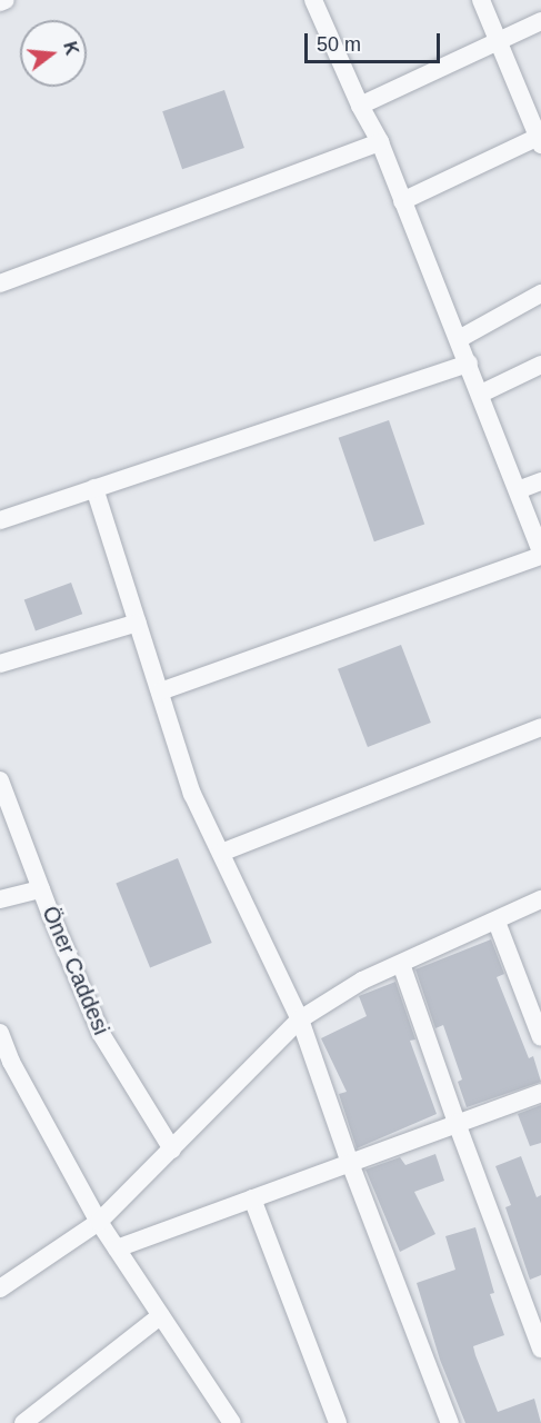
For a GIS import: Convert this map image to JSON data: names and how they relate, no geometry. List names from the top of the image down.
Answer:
{
  "streets": {
    "street": ["Öner Caddesi"]
  },
  "scale_bar": "50 m",
  "north": "right"
}
